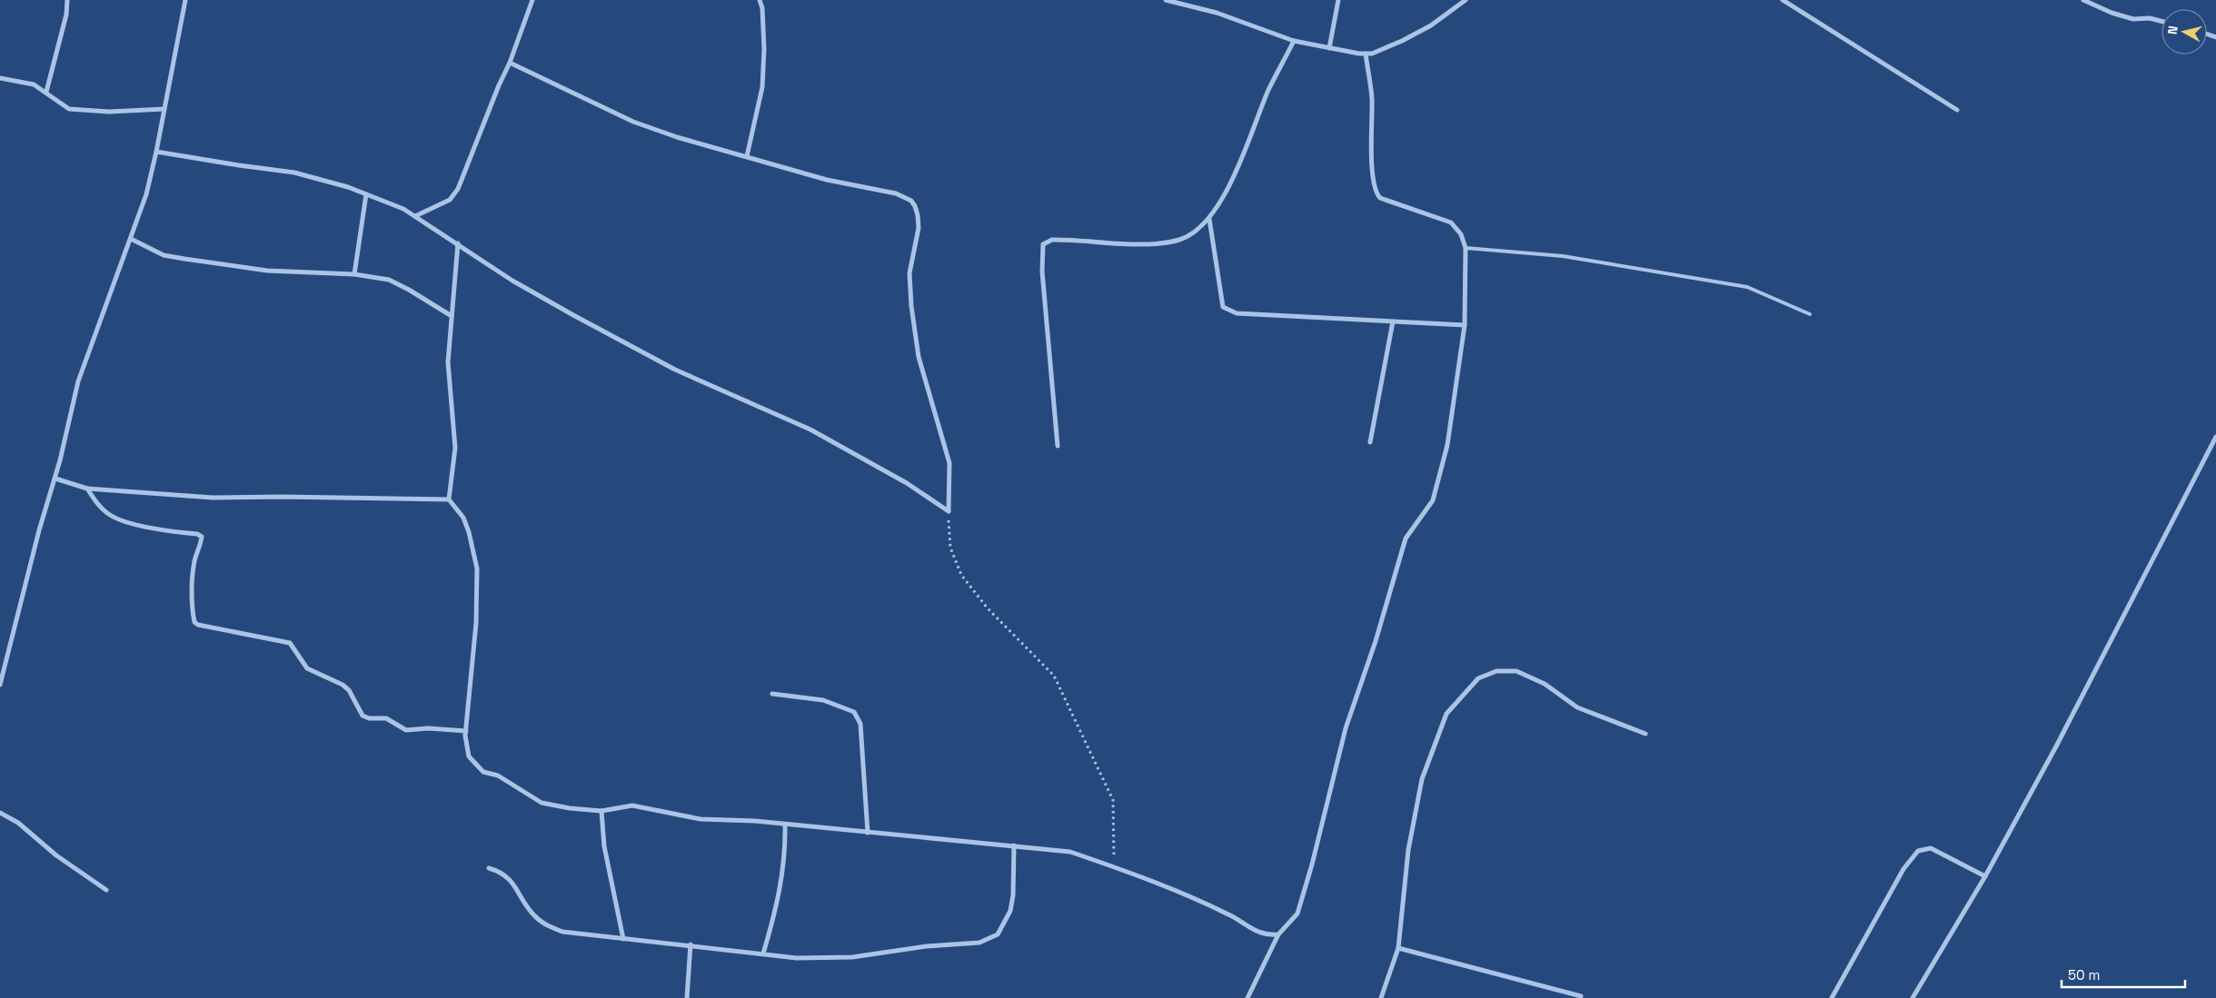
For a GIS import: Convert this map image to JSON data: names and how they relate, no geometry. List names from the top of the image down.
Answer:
{
  "scale_bar": "50 m",
  "north": "left"
}
